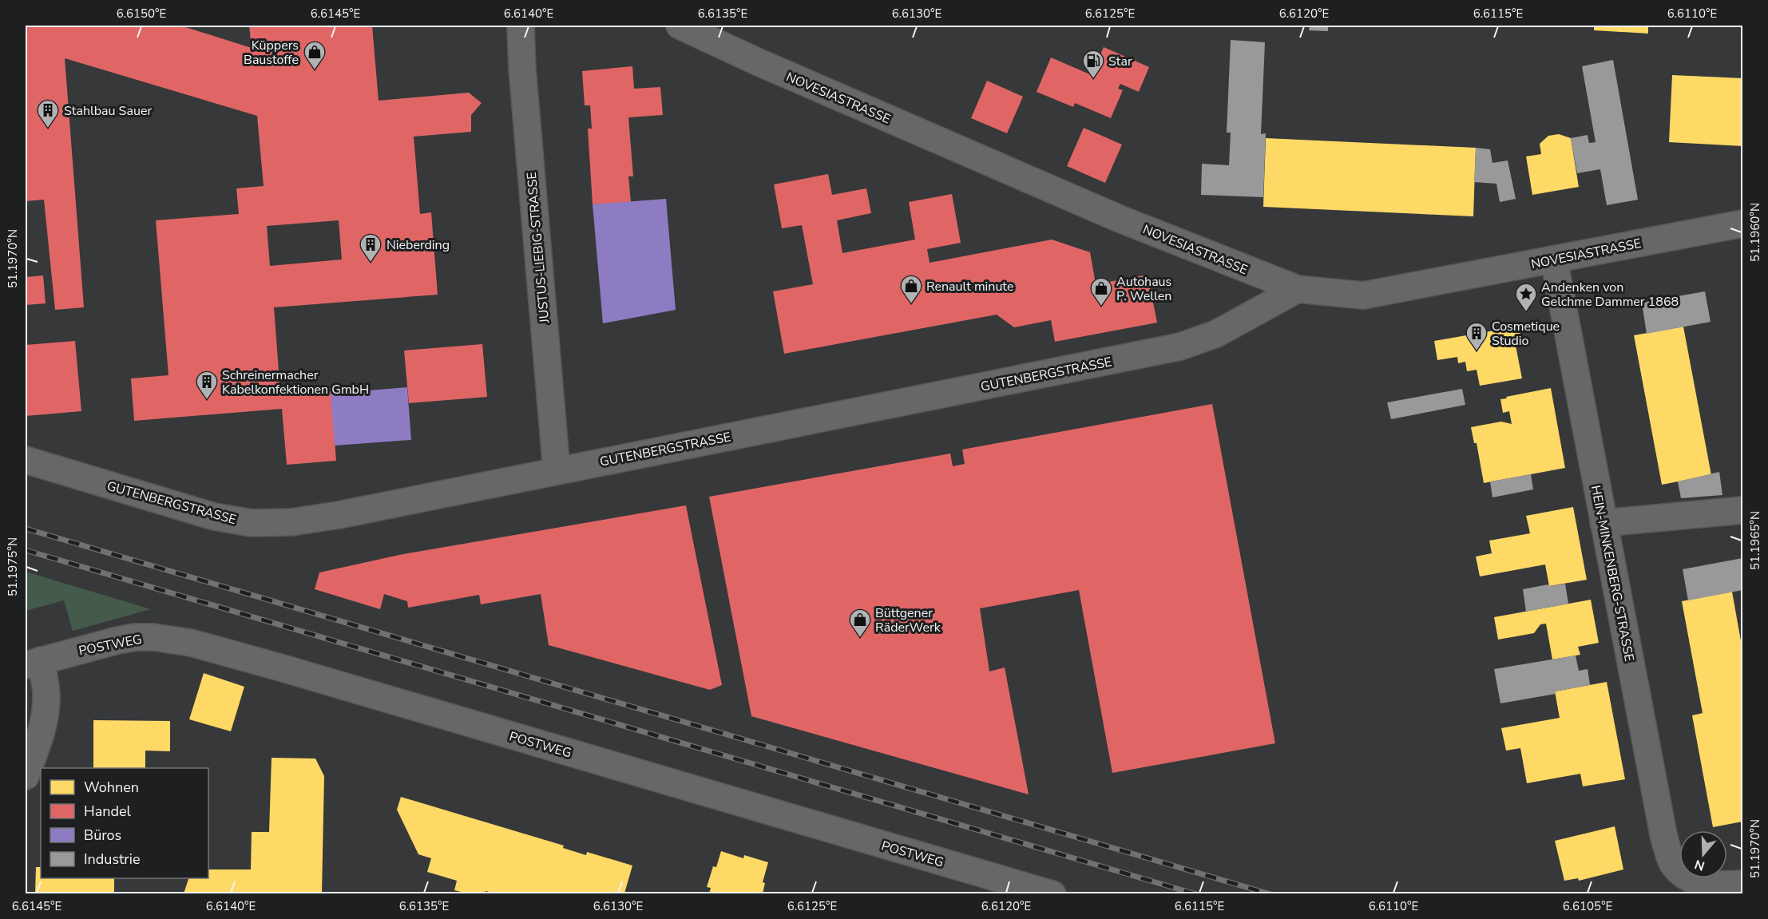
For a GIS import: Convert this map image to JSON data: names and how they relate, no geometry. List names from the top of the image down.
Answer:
{
  "streets": {
    "street": [
      "NOVESIASTRASSE",
      "JUSTUS-LIEBIG-STRASSE",
      "GUTENBERGSTRASSE",
      "HEIN-MINKENBERG-STRASSE",
      "POSTWEG"
    ]
  },
  "crossings": [
    ["NOVESIASTRASSE", "GUTENBERGSTRASSE"],
    ["NOVESIASTRASSE", "HEIN-MINKENBERG-STRASSE"],
    ["JUSTUS-LIEBIG-STRASSE", "GUTENBERGSTRASSE"]
  ],
  "places": {
    "shop": [
      "Küppers Baustoffe",
      "Renault minute",
      "Autohaus P. Wellen",
      "Büttgener RäderWerk"
    ],
    "fuel station": ["Star"],
    "building": [
      "Stahlbau Sauer",
      "Nieberding",
      "Cosmetique Studio",
      "Schreinermacher Kabelkonfektionen GmbH"
    ],
    "place": ["Andenken von Gelchme Dammer 1868"]
  },
  "legend": [
    "Wohnen",
    "Handel",
    "Büros",
    "Industrie"
  ],
  "north": "bottom",
  "coordinates": [
    "6.6150°E",
    "6.6145°E",
    "6.6140°E",
    "6.6135°E",
    "6.6130°E",
    "6.6125°E",
    "6.6120°E",
    "6.6115°E",
    "6.6110°E",
    "51.1960°N",
    "51.1970°N",
    "51.1965°N",
    "51.1975°N",
    "6.6105°E"
  ]
}
